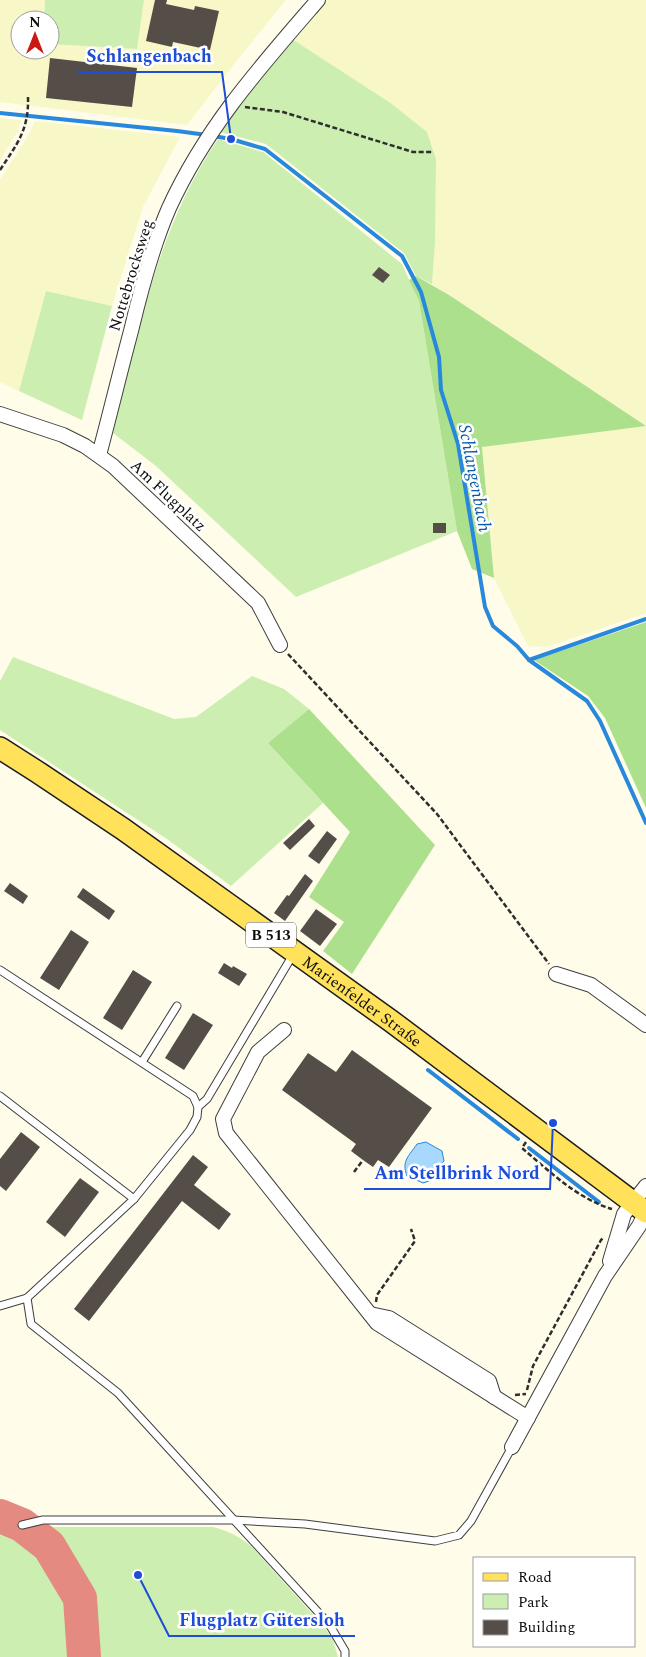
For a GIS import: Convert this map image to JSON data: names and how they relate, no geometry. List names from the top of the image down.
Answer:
{
  "streets": {
    "main road": ["B 513", "Marienfelder Straße"],
    "street": ["Nottebrocksweg", "Am Flugplatz"]
  },
  "crossings": [
    ["Nottebrocksweg", "Am Flugplatz"]
  ],
  "water": ["Schlangenbach"],
  "places": ["Schlangenbach", "Am Stellbrink Nord", "Flugplatz Gütersloh"],
  "legend": ["Road", "Park", "Building"],
  "north": "top"
}
